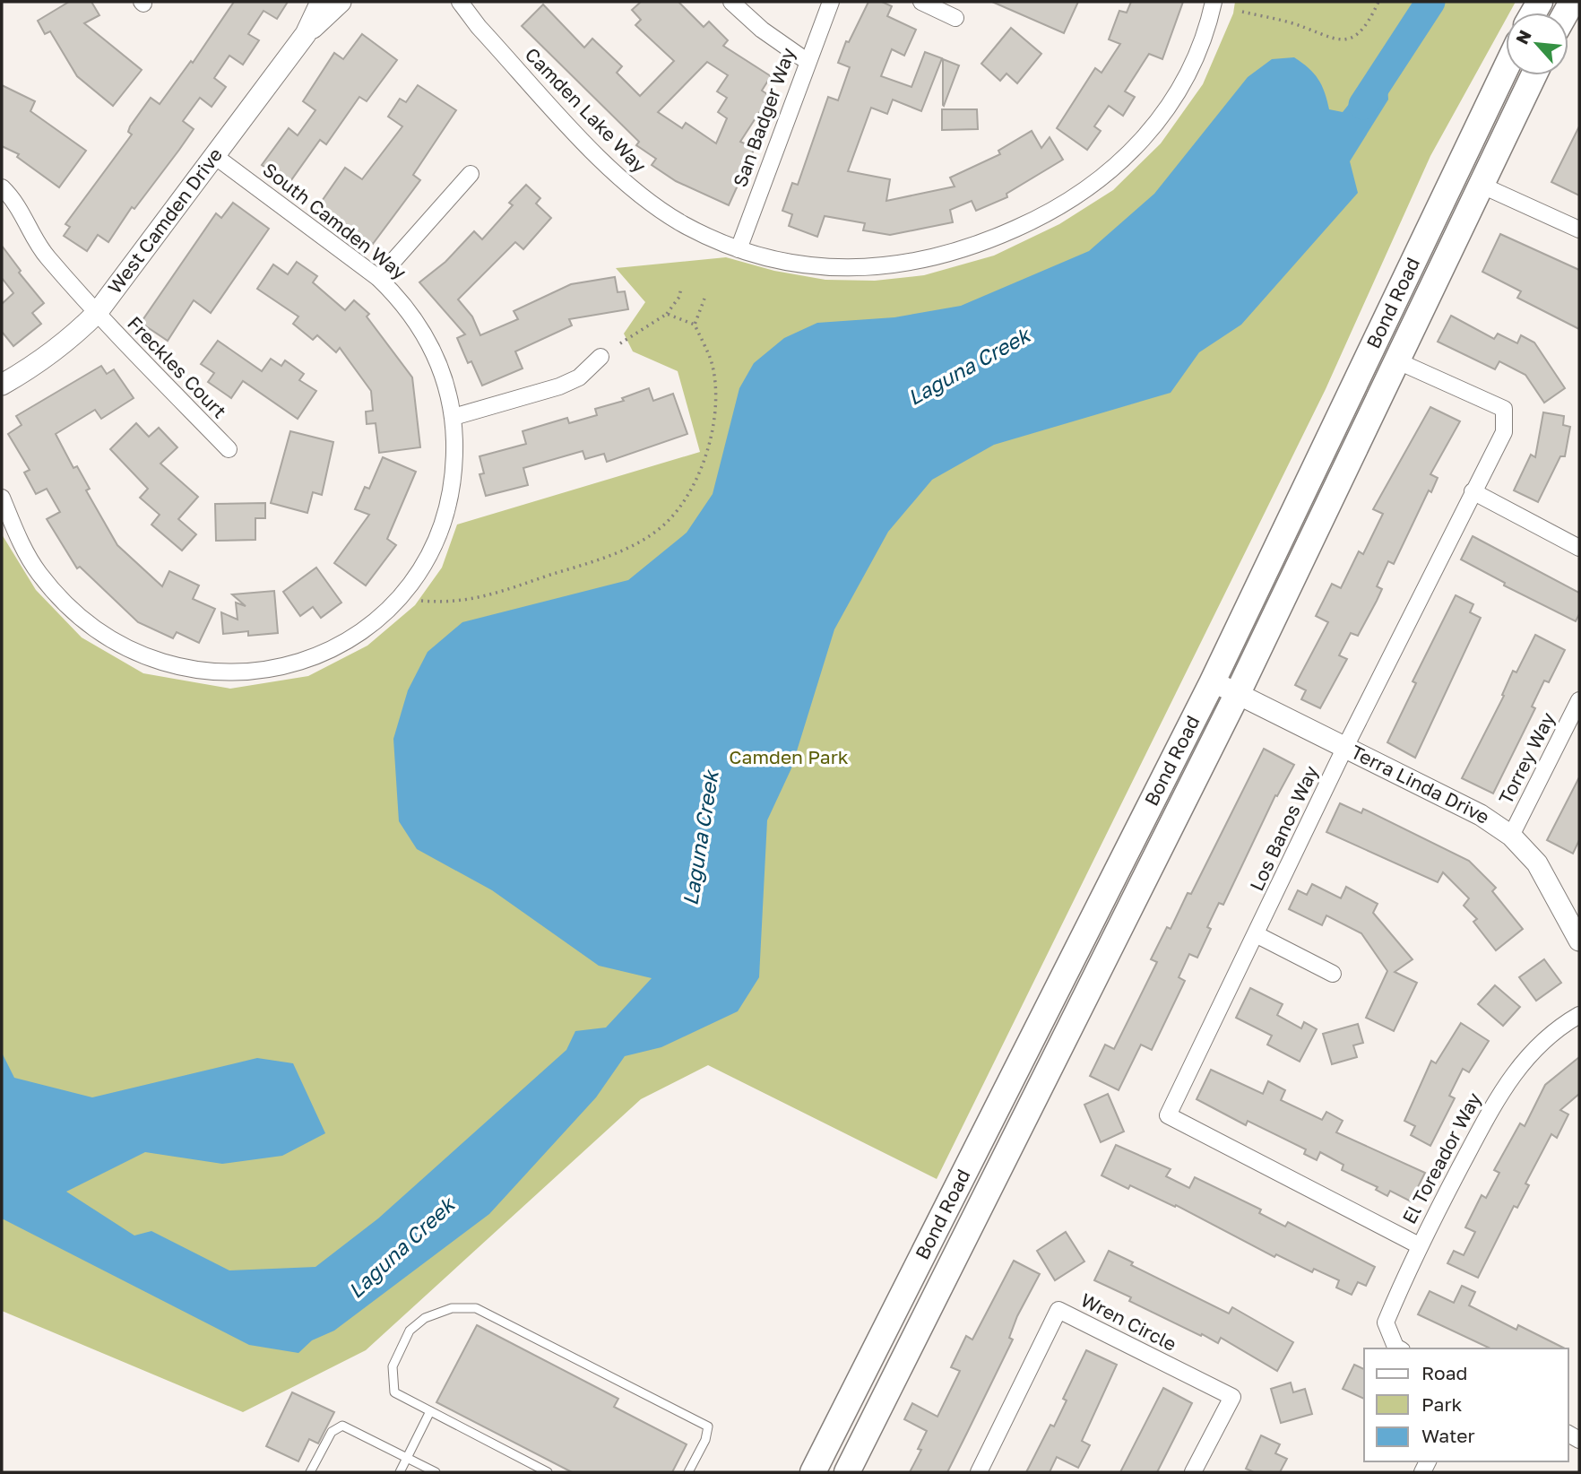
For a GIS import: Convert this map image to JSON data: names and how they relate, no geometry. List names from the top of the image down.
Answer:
{
  "streets": {
    "main road": ["Bond Road"],
    "street": [
      "Camden Lake Way",
      "San Badger Way",
      "South Camden Way",
      "West Camden Drive",
      "Freckles Court",
      "Torrey Way",
      "Terra Linda Drive",
      "Los Banos Way",
      "El Toreador Way",
      "Wren Circle"
    ]
  },
  "crossings": [
    ["Camden Lake Way", "San Badger Way"],
    ["South Camden Way", "West Camden Drive"],
    ["West Camden Drive", "Freckles Court"],
    ["Bond Road", "Terra Linda Drive"],
    ["Bond Road", "Los Banos Way"],
    ["Torrey Way", "Terra Linda Drive"],
    ["Terra Linda Drive", "Los Banos Way"],
    ["Los Banos Way", "El Toreador Way"]
  ],
  "water": ["Laguna Creek"],
  "parks": ["Camden Park"],
  "legend": ["Road", "Park", "Water"],
  "north": "top left"
}
